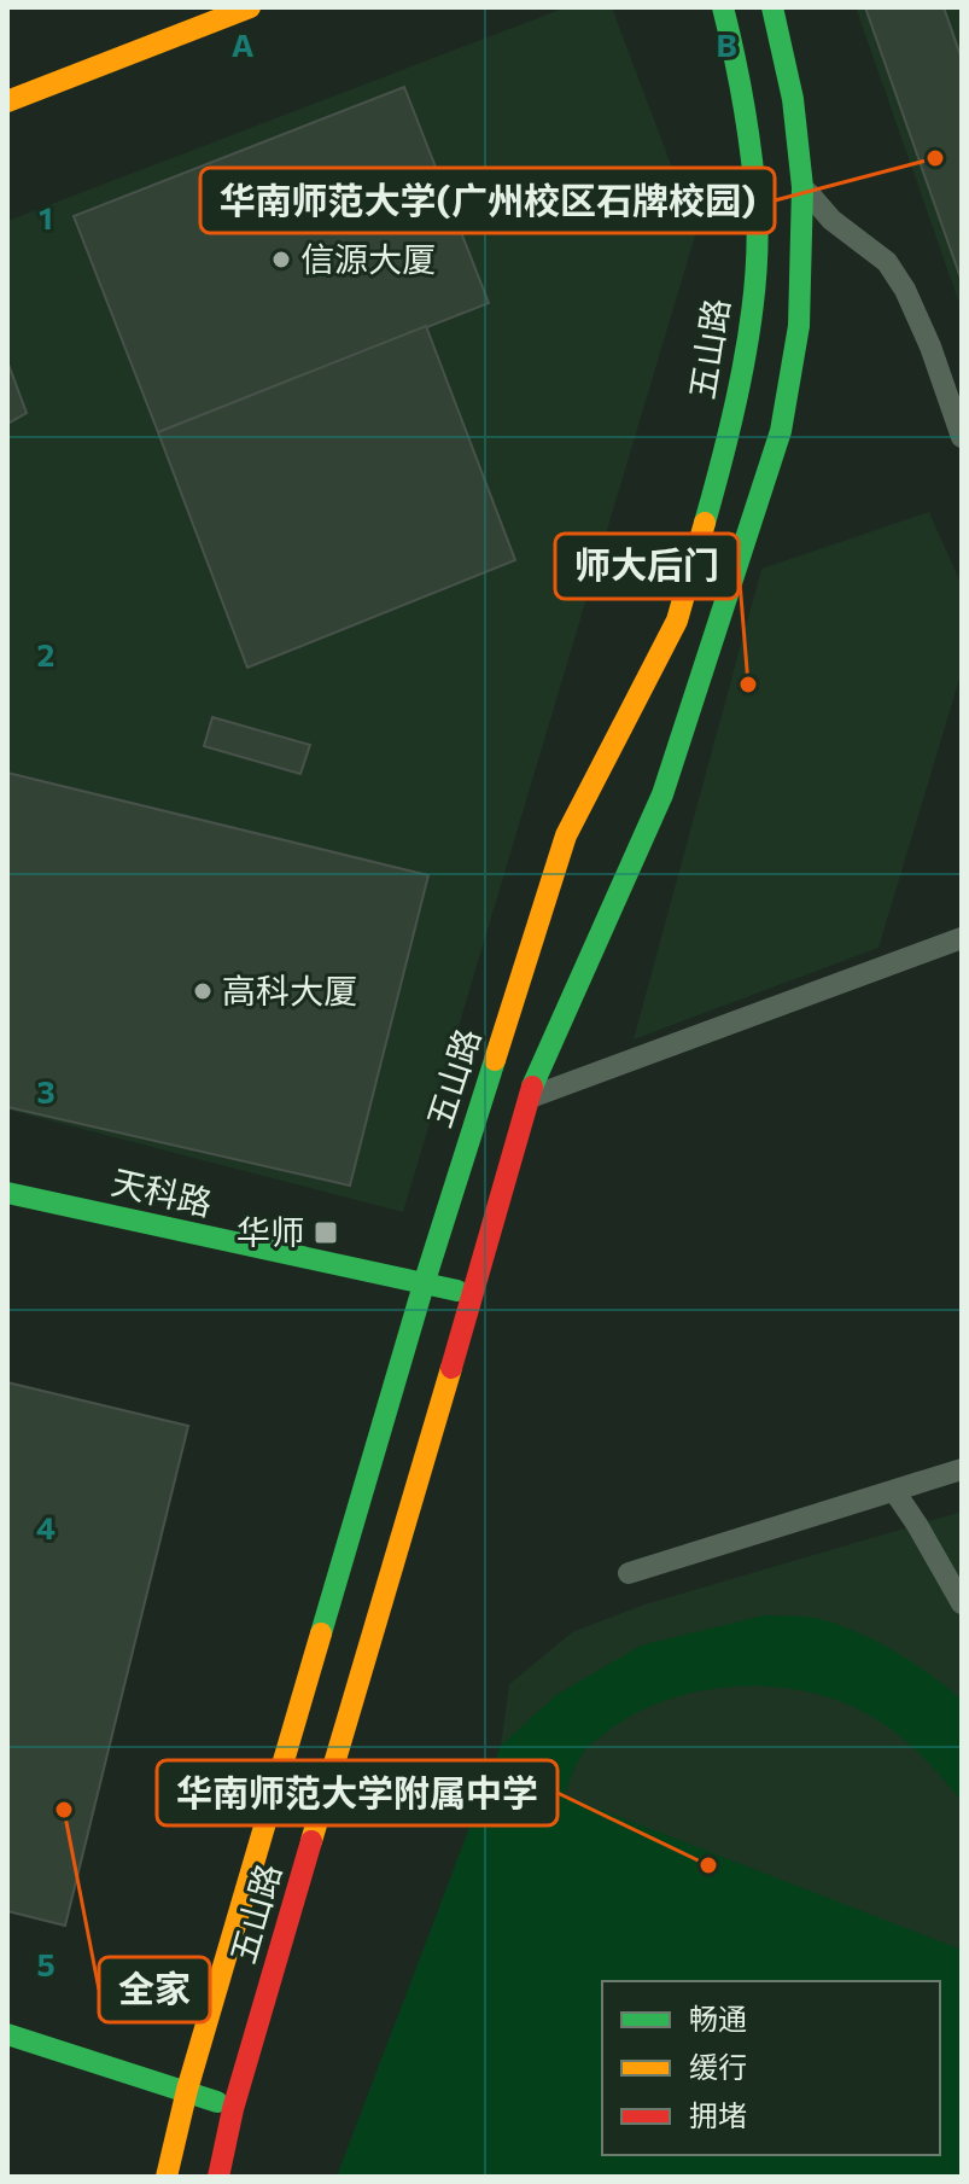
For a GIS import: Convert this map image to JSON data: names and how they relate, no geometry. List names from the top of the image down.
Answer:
{
  "streets": {
    "main road": ["五山路", "天科路"]
  },
  "crossings": [
    ["五山路", "天科路"]
  ],
  "places": {
    "other": [
      "华南师范大学(广州校区石牌校园)",
      "信源大厦",
      "师大后门",
      "高科大厦",
      "全家",
      "华南师范大学附属中学"
    ],
    "transit": ["华师"]
  },
  "legend": ["畅通", "缓行", "拥堵"],
  "grid": {
    "columns": ["A", "B"],
    "rows": [
      "1",
      "2",
      "3",
      "4",
      "5"
    ]
  }
}
